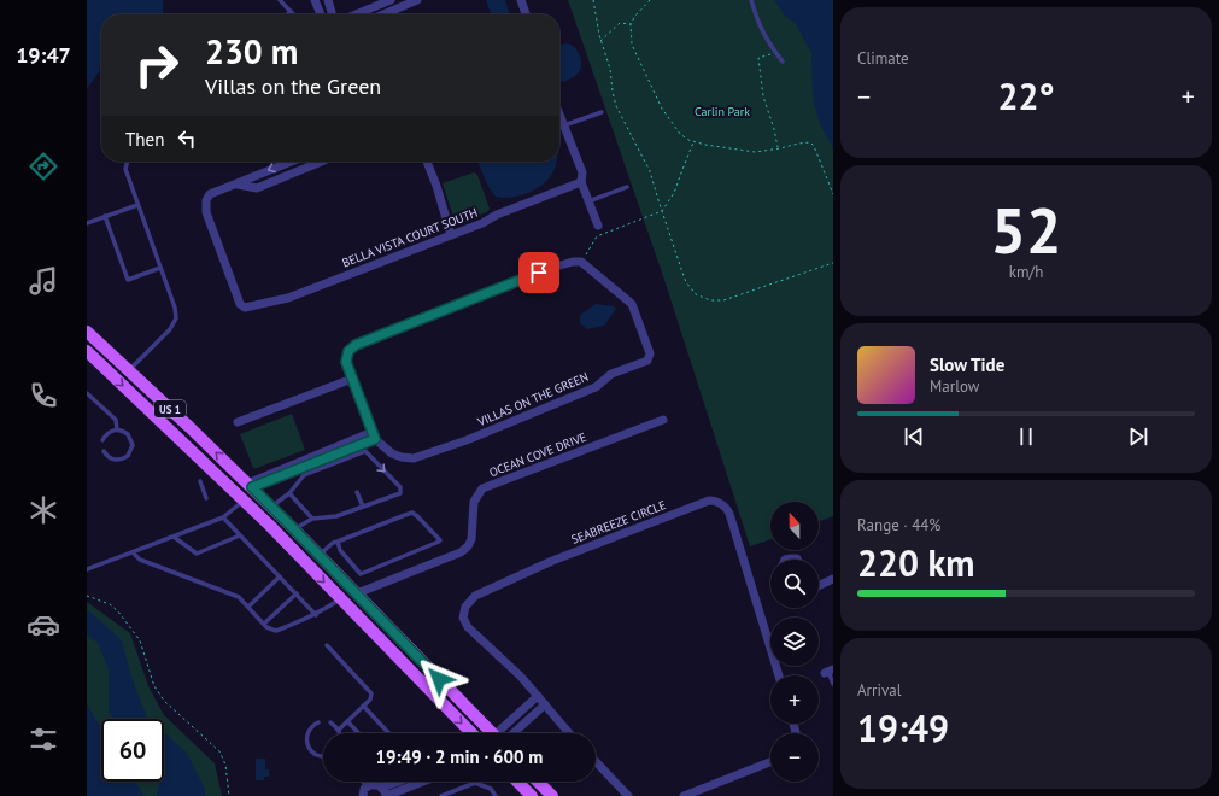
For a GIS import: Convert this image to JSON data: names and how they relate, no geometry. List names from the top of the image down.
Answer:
{
  "streets": {
    "main road": ["US 1"],
    "street": [
      "BELLA VISTA COURT SOUTH",
      "VILLAS ON THE GREEN",
      "OCEAN COVE DRIVE",
      "SEABREEZE CIRCLE"
    ]
  },
  "crossings": [
    ["US 1", "OCEAN COVE DRIVE"]
  ],
  "parks": ["Carlin Park"],
  "north": "top",
  "page": {
    "tabs": "19:47",
    "tile": [
      "Climate",
      ["52", "km/h"],
      ["Range · 44%", "220 km"],
      ["Arrival", "19:49"]
    ],
    "turn": ["230 m", "Villas on the Green"],
    "heat": ["−", "22°", "+"],
    "then": "Then",
    "song": ["Slow Tide", "Marlow"],
    "map_buttons": ["+", "−"],
    "limit": "60",
    "trip": "19:49 · 2 min · 600 m"
  }
}
